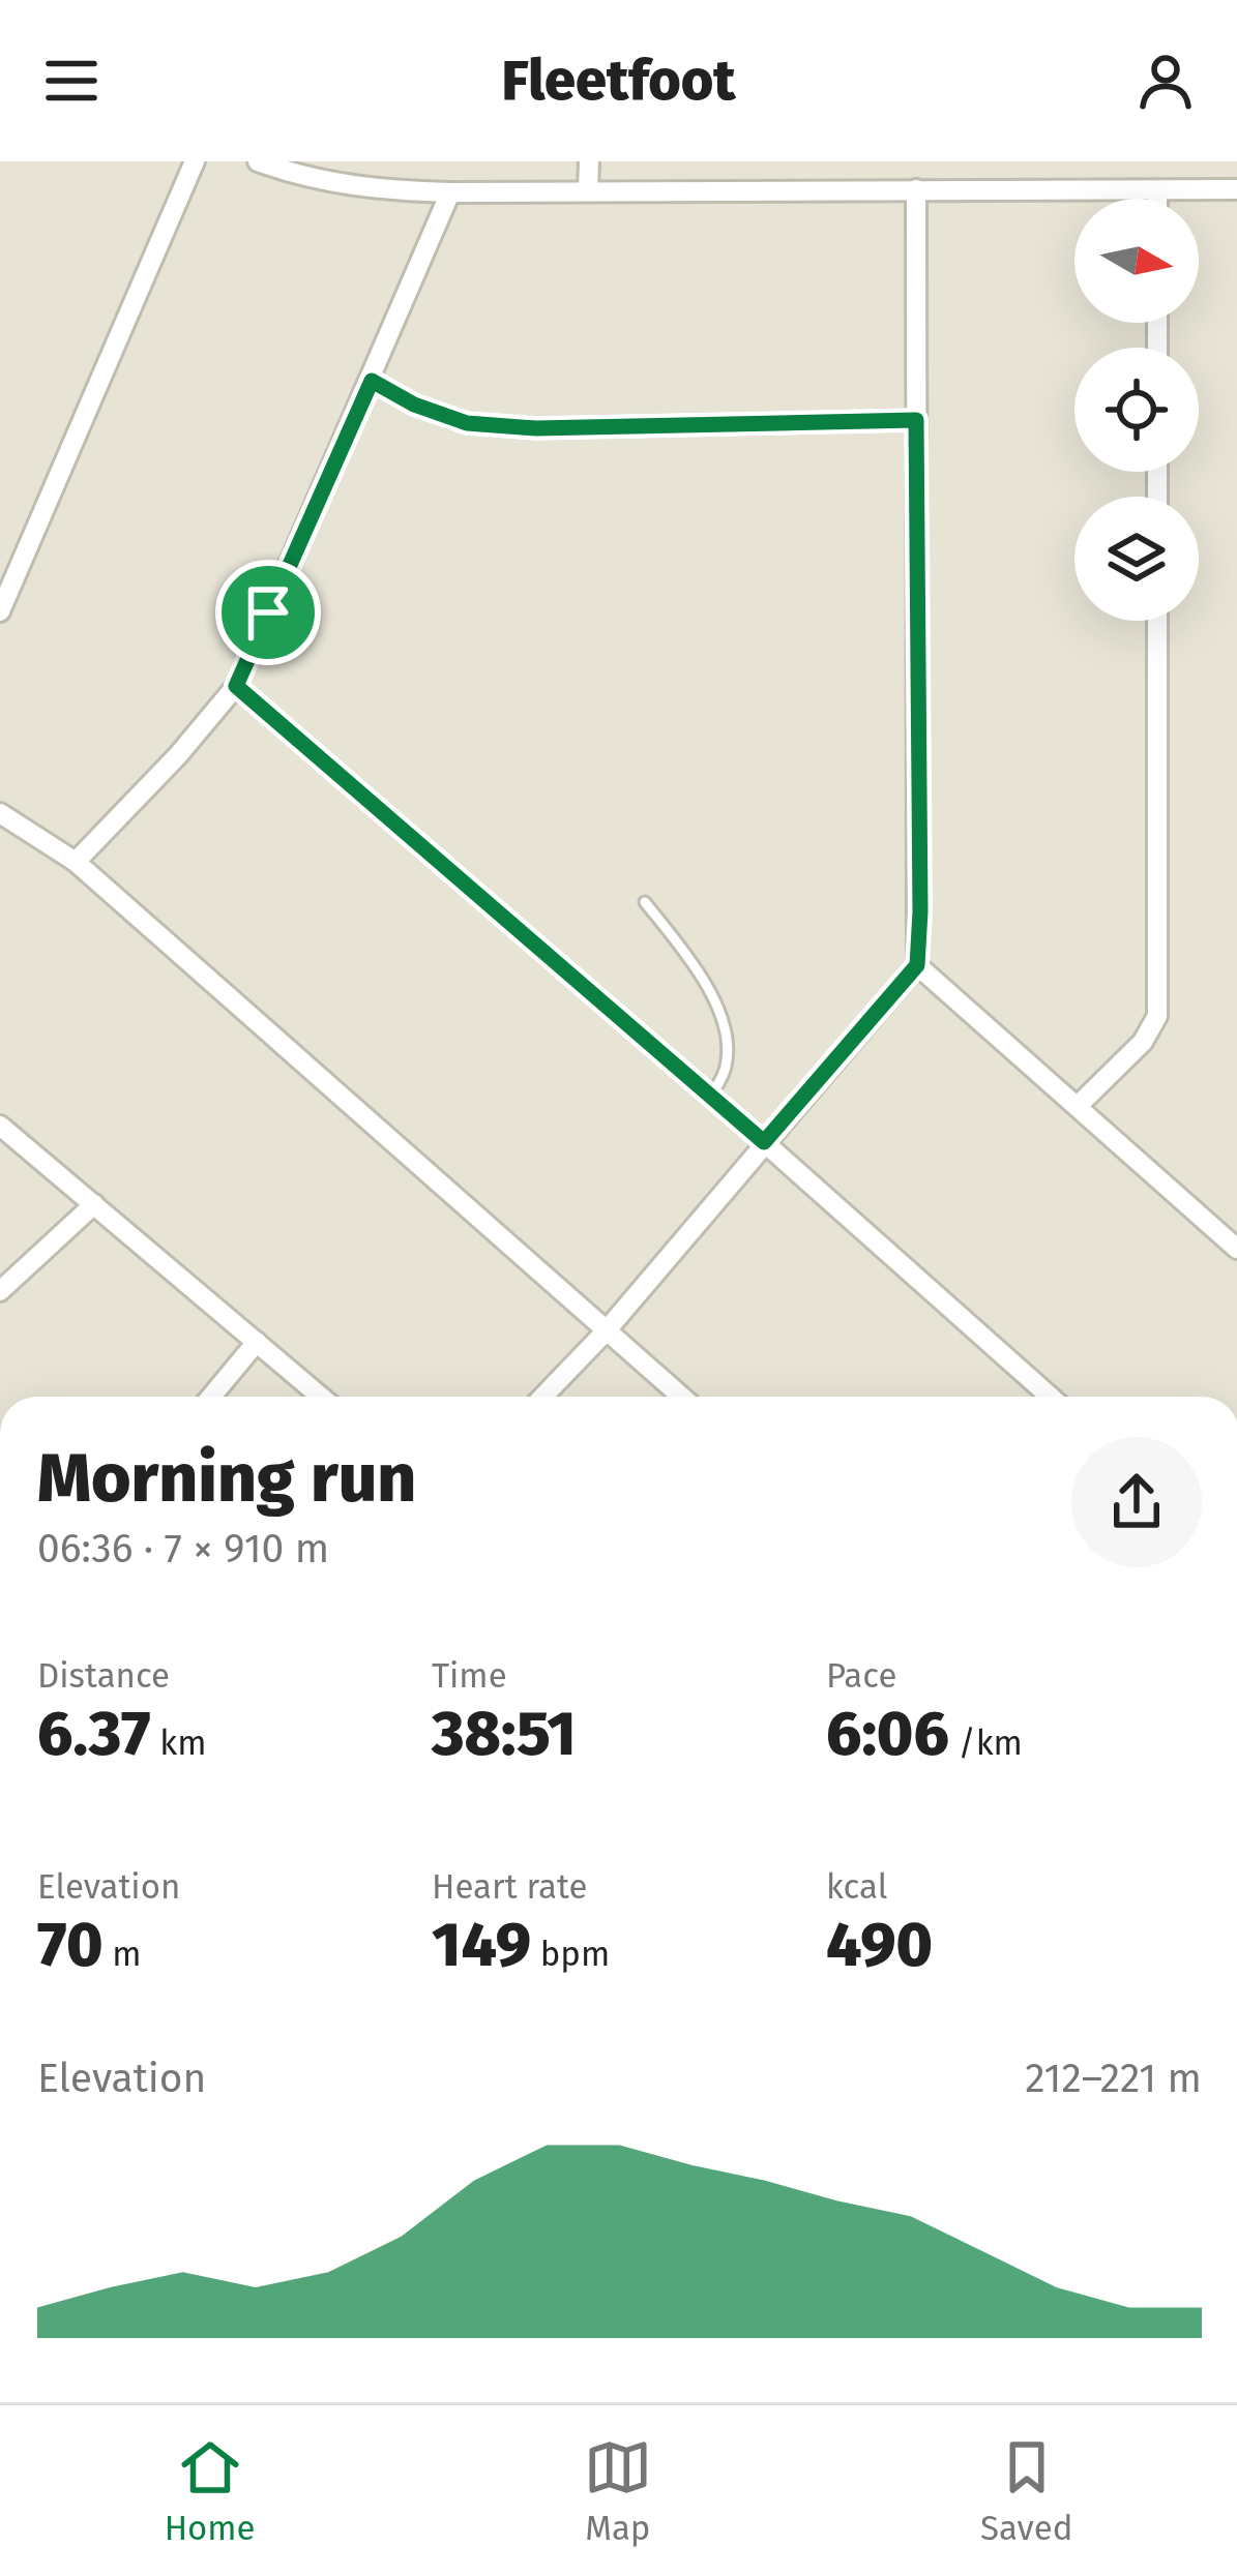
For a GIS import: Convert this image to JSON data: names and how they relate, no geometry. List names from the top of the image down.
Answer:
{
  "north": "right",
  "page": {
    "header": "Fleetfoot",
    "heading": ["Morning run", "06:36 · 7 × 910 m"],
    "stats": [
      ["Distance", "6.37 km"],
      ["Time", "38:51"],
      ["Pace", "6:06 /km"],
      ["Elevation", "70 m"],
      ["Heart rate", "149 bpm"],
      ["kcal", "490"]
    ],
    "chart": ["Elevation", "212–221 m"],
    "tabs": ["Home", "Map", "Saved"]
  }
}
